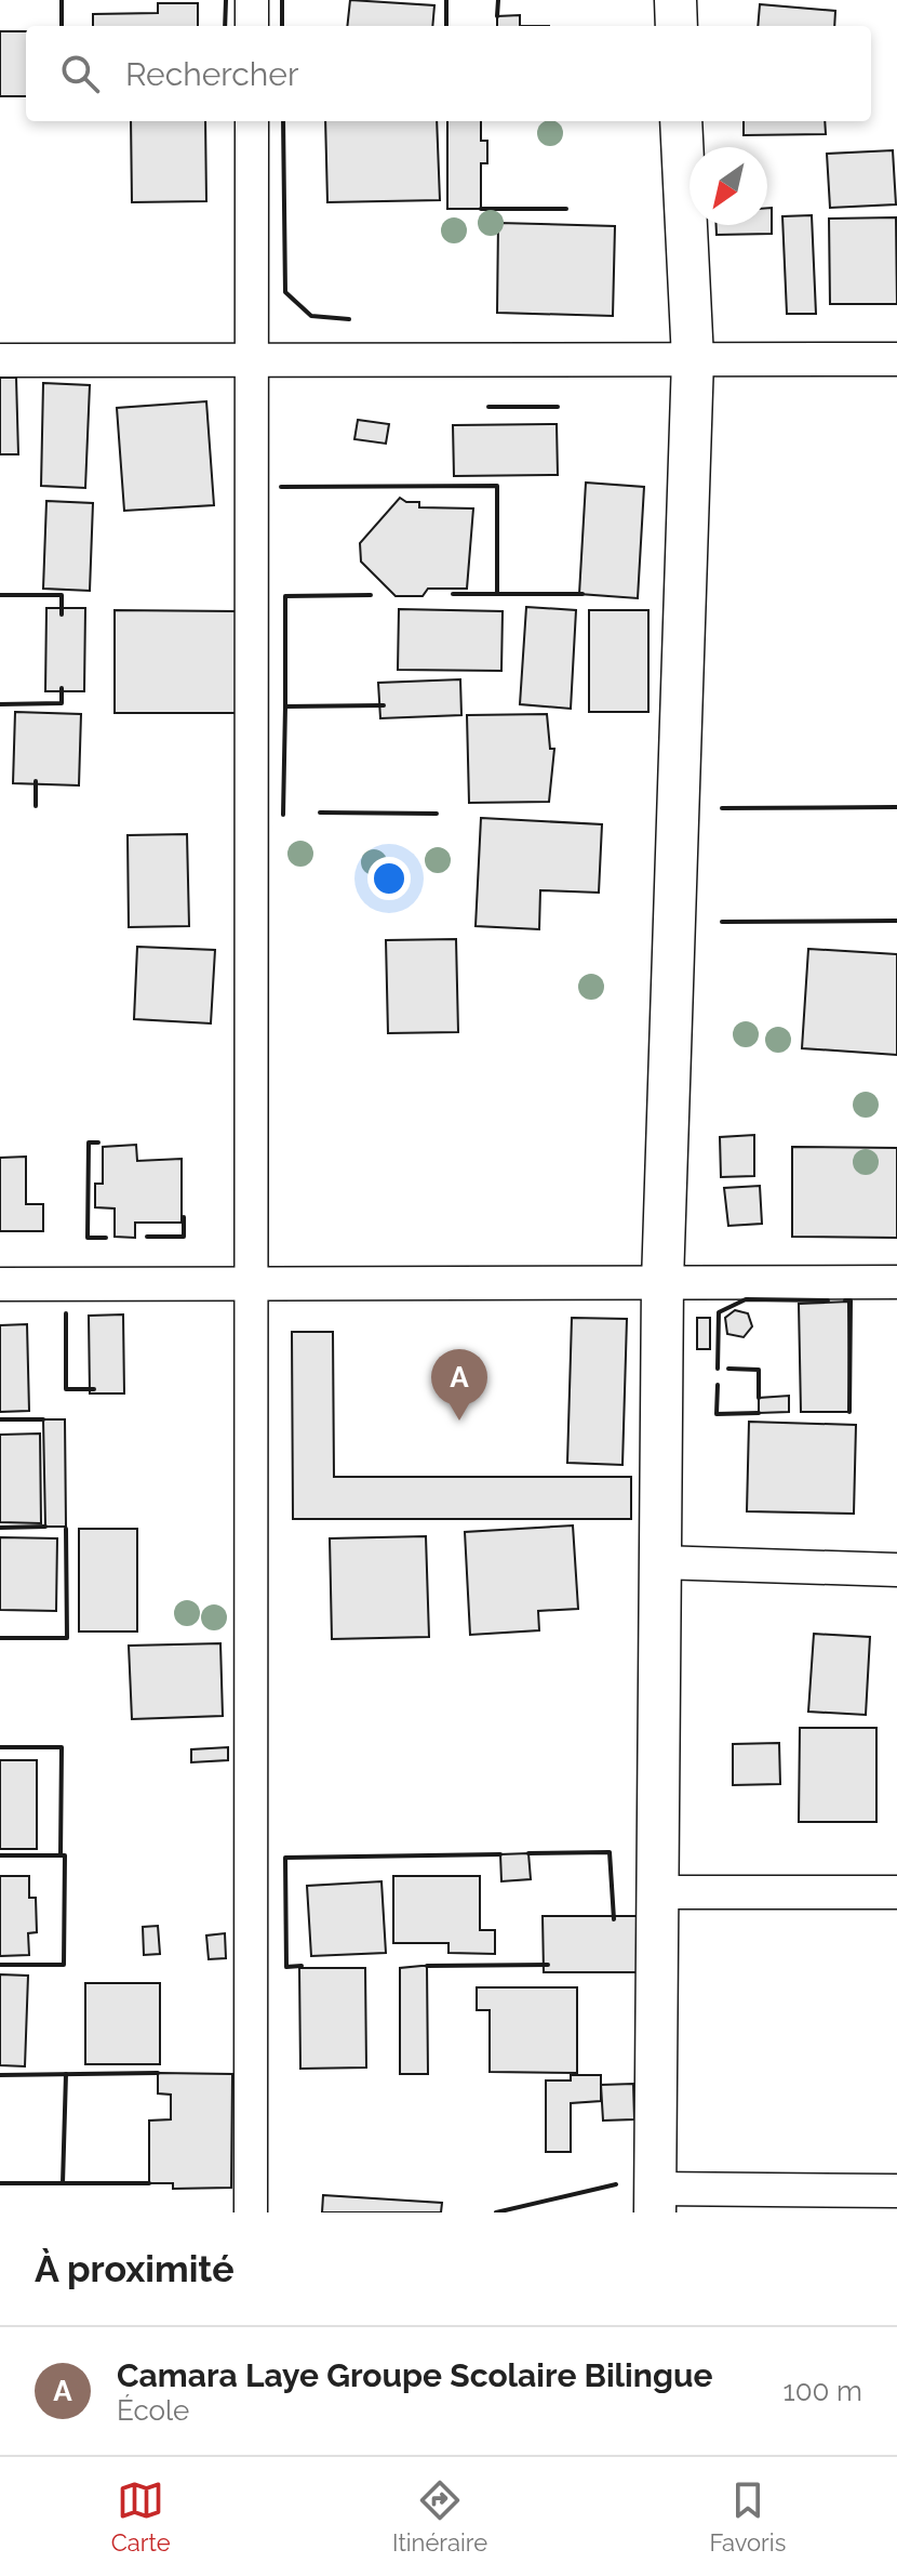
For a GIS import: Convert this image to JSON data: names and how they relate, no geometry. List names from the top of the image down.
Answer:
{
  "north": "bottom left",
  "page": {
    "search": "Rechercher",
    "pins": "A",
    "heading": "À proximité",
    "list": [
      {
        "mark": "A",
        "name": "Camara Laye Groupe Scolaire Bilingue",
        "note": "École",
        "value": "100 m"
      }
    ],
    "nav": ["Carte", "Itinéraire", "Favoris"]
  }
}
